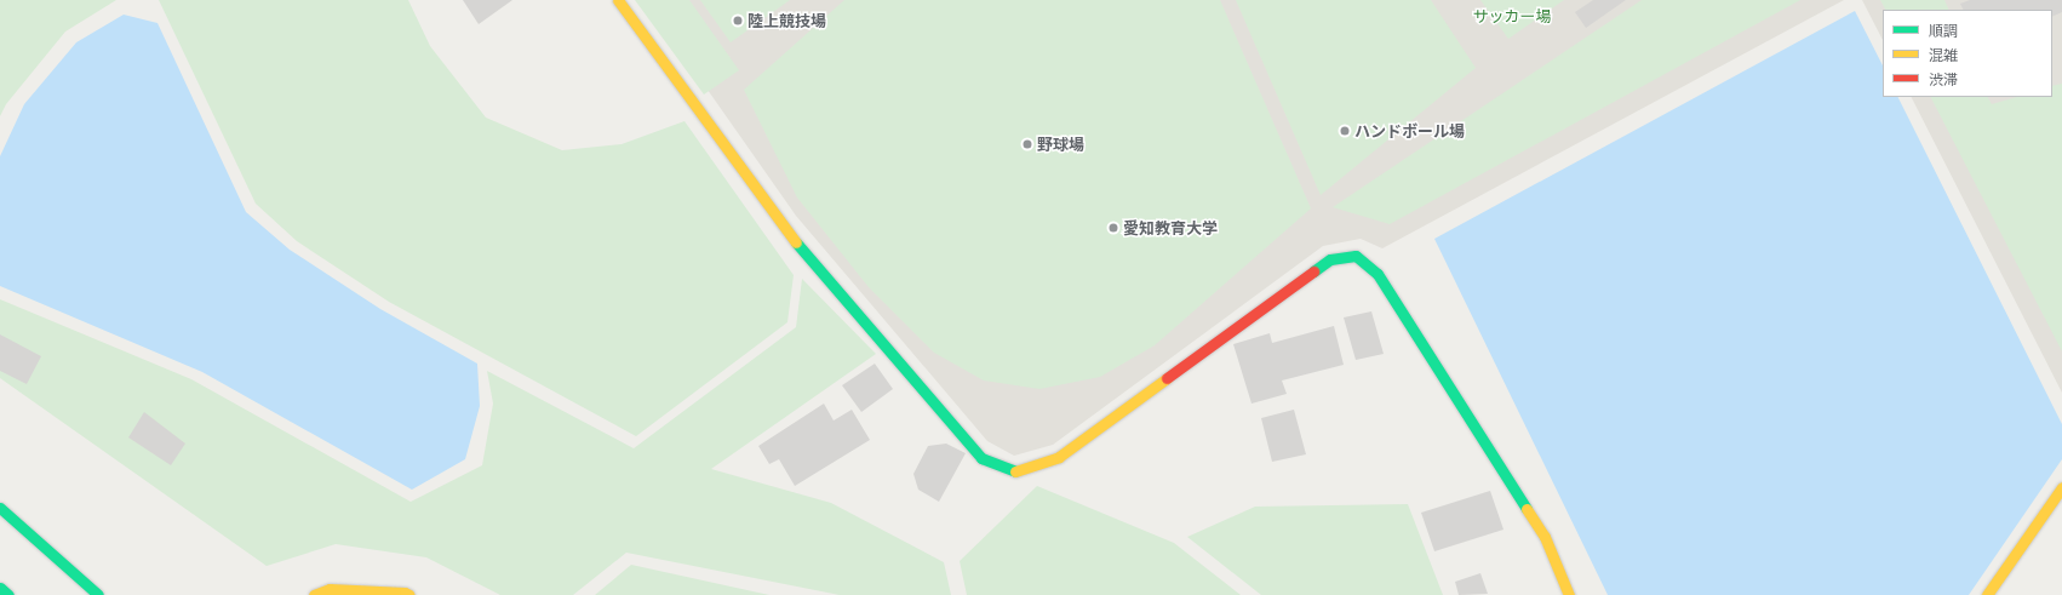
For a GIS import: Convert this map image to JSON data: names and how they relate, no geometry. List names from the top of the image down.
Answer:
{
  "parks": ["サッカー場"],
  "places": [
    "陸上競技場",
    "ハンドボール場",
    "野球場",
    "愛知教育大学"
  ],
  "legend": ["順調", "混雑", "渋滞"]
}
